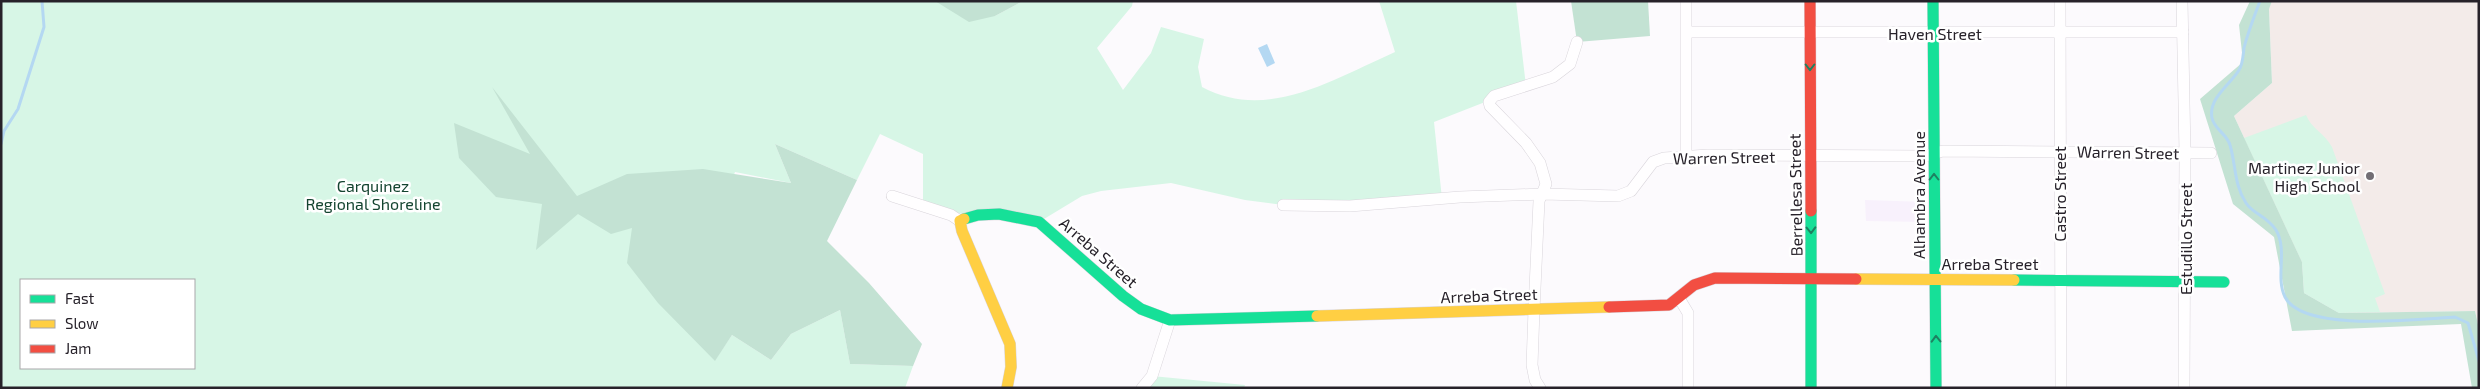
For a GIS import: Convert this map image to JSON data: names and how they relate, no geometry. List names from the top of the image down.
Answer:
{
  "streets": {
    "street": [
      "Haven Street",
      "Warren Street",
      "Castro Street",
      "Berrellesa Street",
      "Alhambra Avenue",
      "Estudillo Street",
      "Arreba Street"
    ]
  },
  "crossings": [
    ["Haven Street", "Castro Street"],
    ["Haven Street", "Berrellesa Street"],
    ["Haven Street", "Alhambra Avenue"],
    ["Haven Street", "Estudillo Street"],
    ["Warren Street", "Castro Street"],
    ["Warren Street", "Berrellesa Street"],
    ["Warren Street", "Alhambra Avenue"],
    ["Warren Street", "Estudillo Street"],
    ["Castro Street", "Arreba Street"],
    ["Berrellesa Street", "Arreba Street"],
    ["Alhambra Avenue", "Arreba Street"],
    ["Estudillo Street", "Arreba Street"]
  ],
  "one_way": ["Berrellesa Street", "Alhambra Avenue"],
  "parks": ["Carquinez Regional Shoreline"],
  "places": ["Martinez Junior High School"],
  "legend": ["Fast", "Slow", "Jam"]
}
